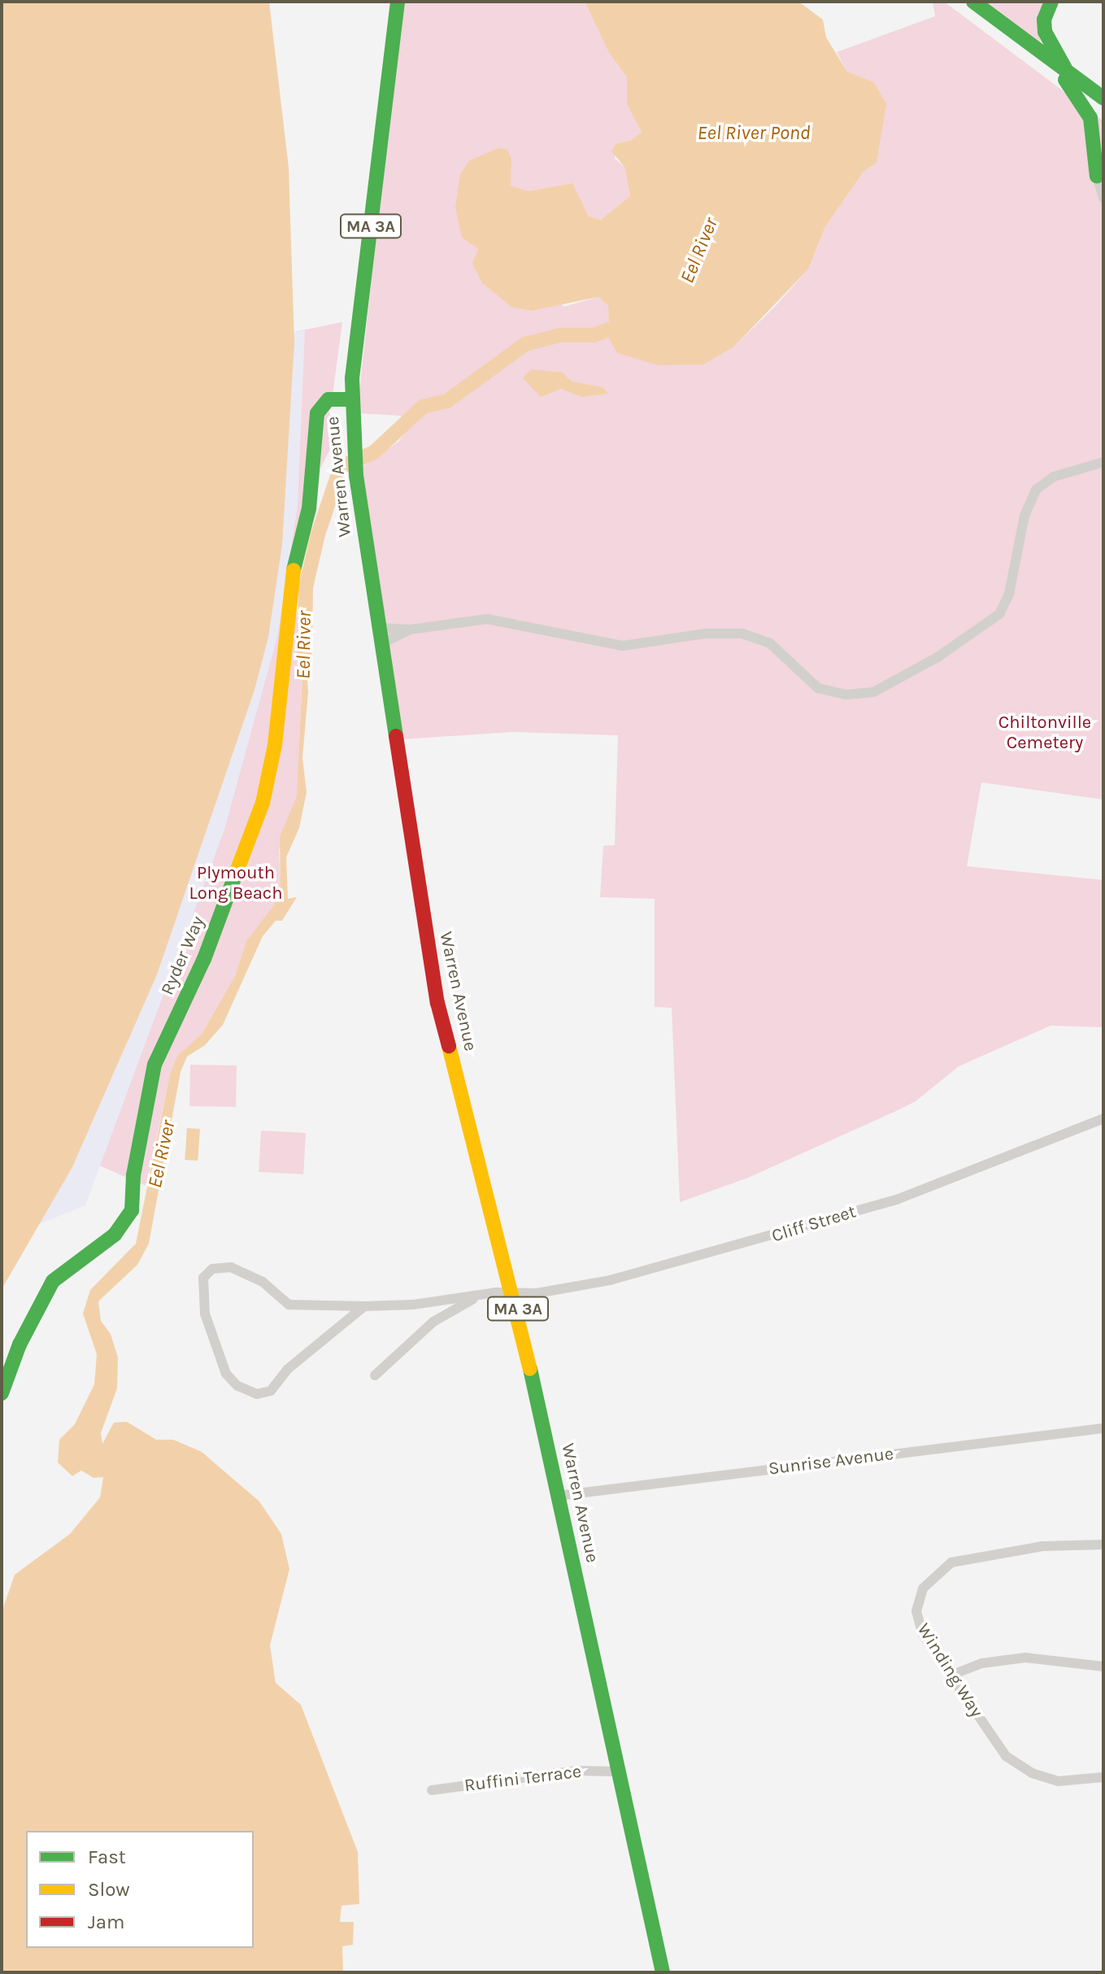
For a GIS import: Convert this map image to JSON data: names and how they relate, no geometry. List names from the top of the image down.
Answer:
{
  "streets": {
    "main road": ["MA 3A", "Warren Avenue", "Ryder Way"],
    "street": [
      "Cliff Street",
      "Sunrise Avenue",
      "Winding Way",
      "Ruffini Terrace"
    ]
  },
  "crossings": [
    ["Warren Avenue", "Ryder Way"],
    ["Warren Avenue", "Cliff Street"],
    ["Warren Avenue", "Sunrise Avenue"],
    ["Warren Avenue", "Ruffini Terrace"]
  ],
  "water": ["Eel River Pond", "Eel River"],
  "parks": ["Chiltonville Cemetery", "Plymouth Long Beach"],
  "legend": ["Fast", "Slow", "Jam"]
}
